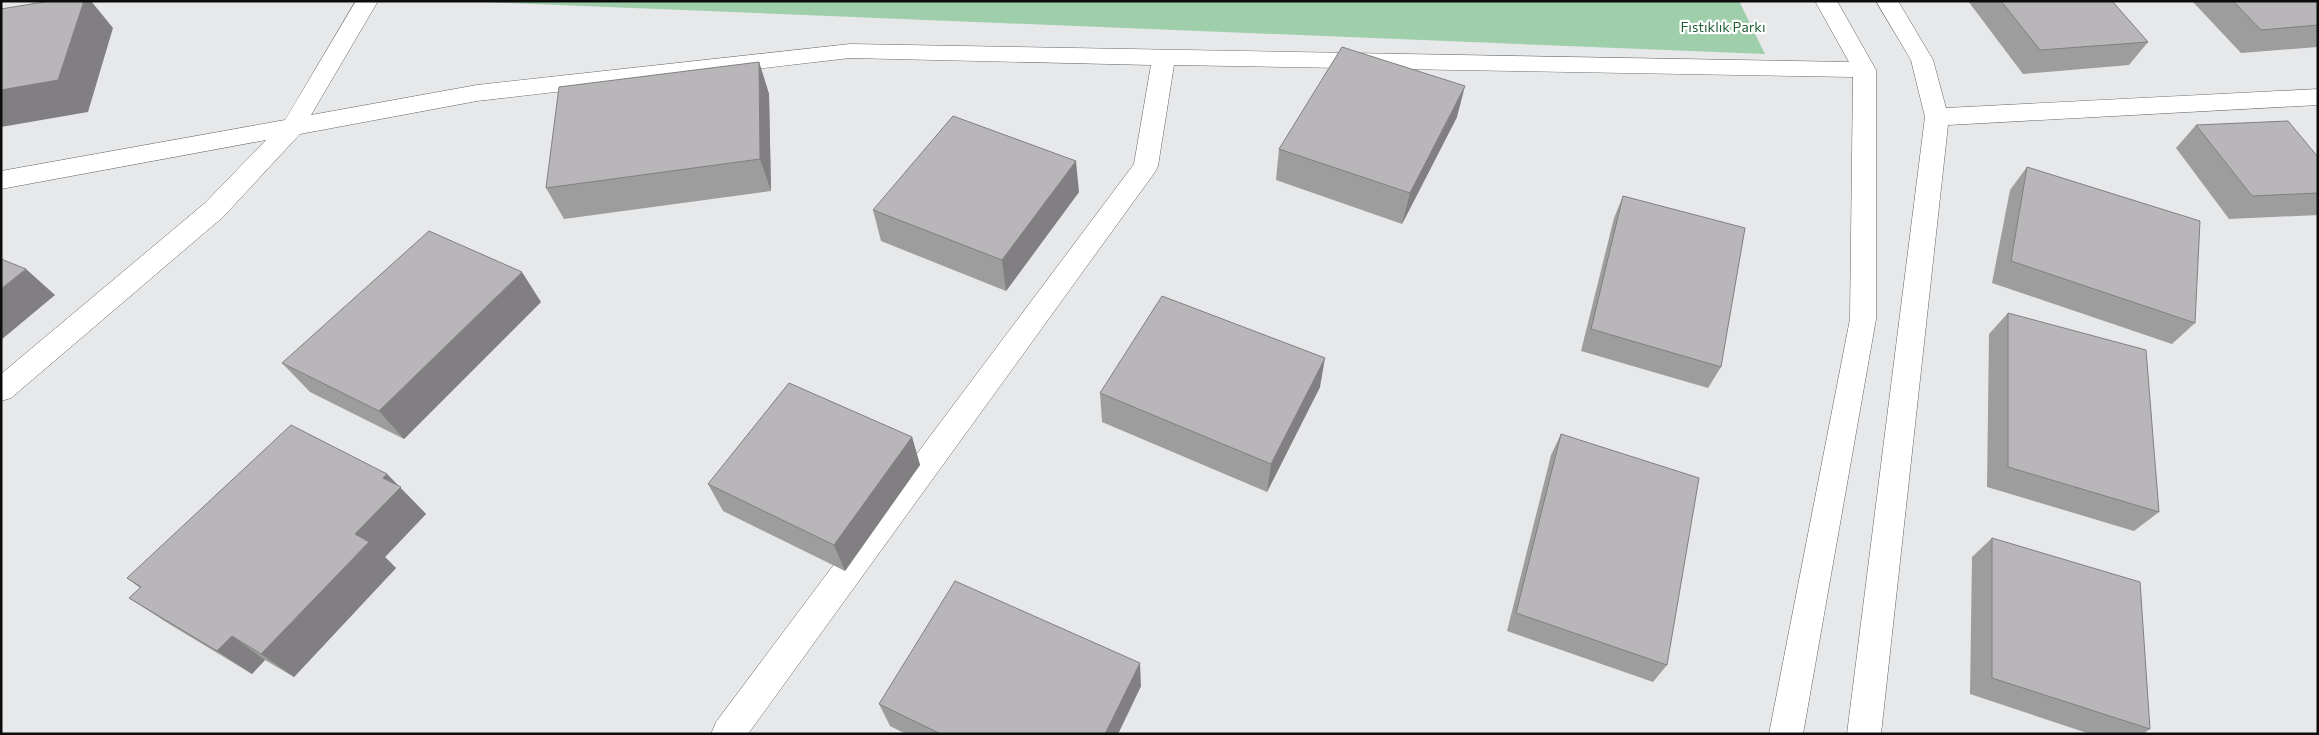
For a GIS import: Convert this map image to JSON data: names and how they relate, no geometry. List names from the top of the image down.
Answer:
{
  "parks": ["Fıstıklık Parkı"]
}
